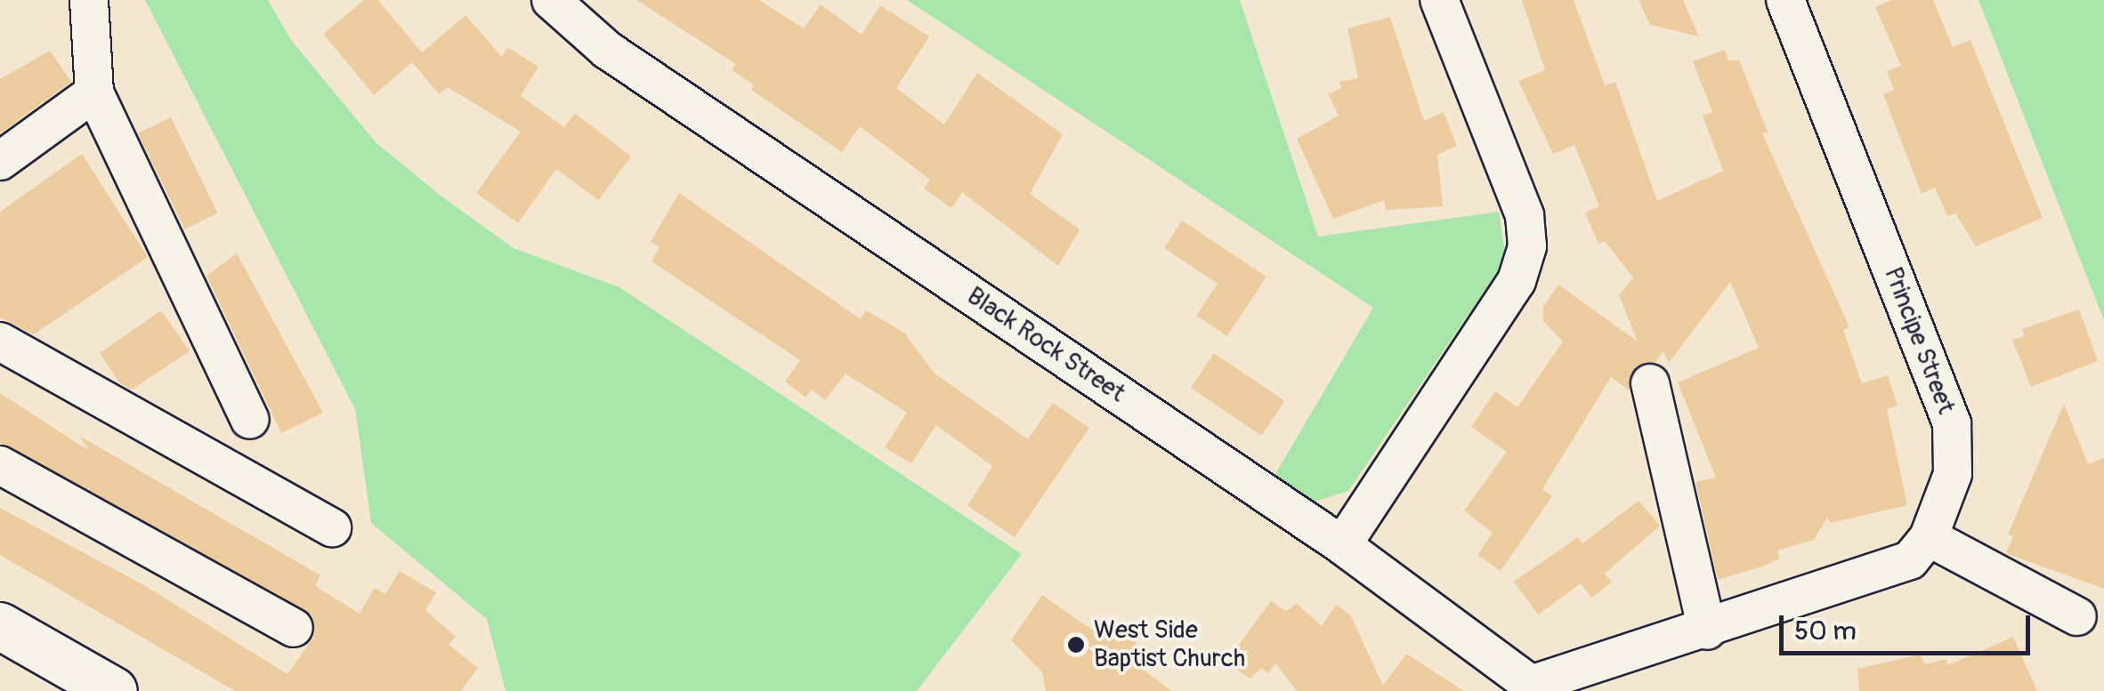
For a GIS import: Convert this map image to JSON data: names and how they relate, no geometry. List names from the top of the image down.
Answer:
{
  "streets": {
    "street": ["Principe Street", "Black Rock Street"]
  },
  "crossings": [
    ["Principe Street", "Black Rock Street"]
  ],
  "places": ["West Side Baptist Church"],
  "scale_bar": "50 m"
}
